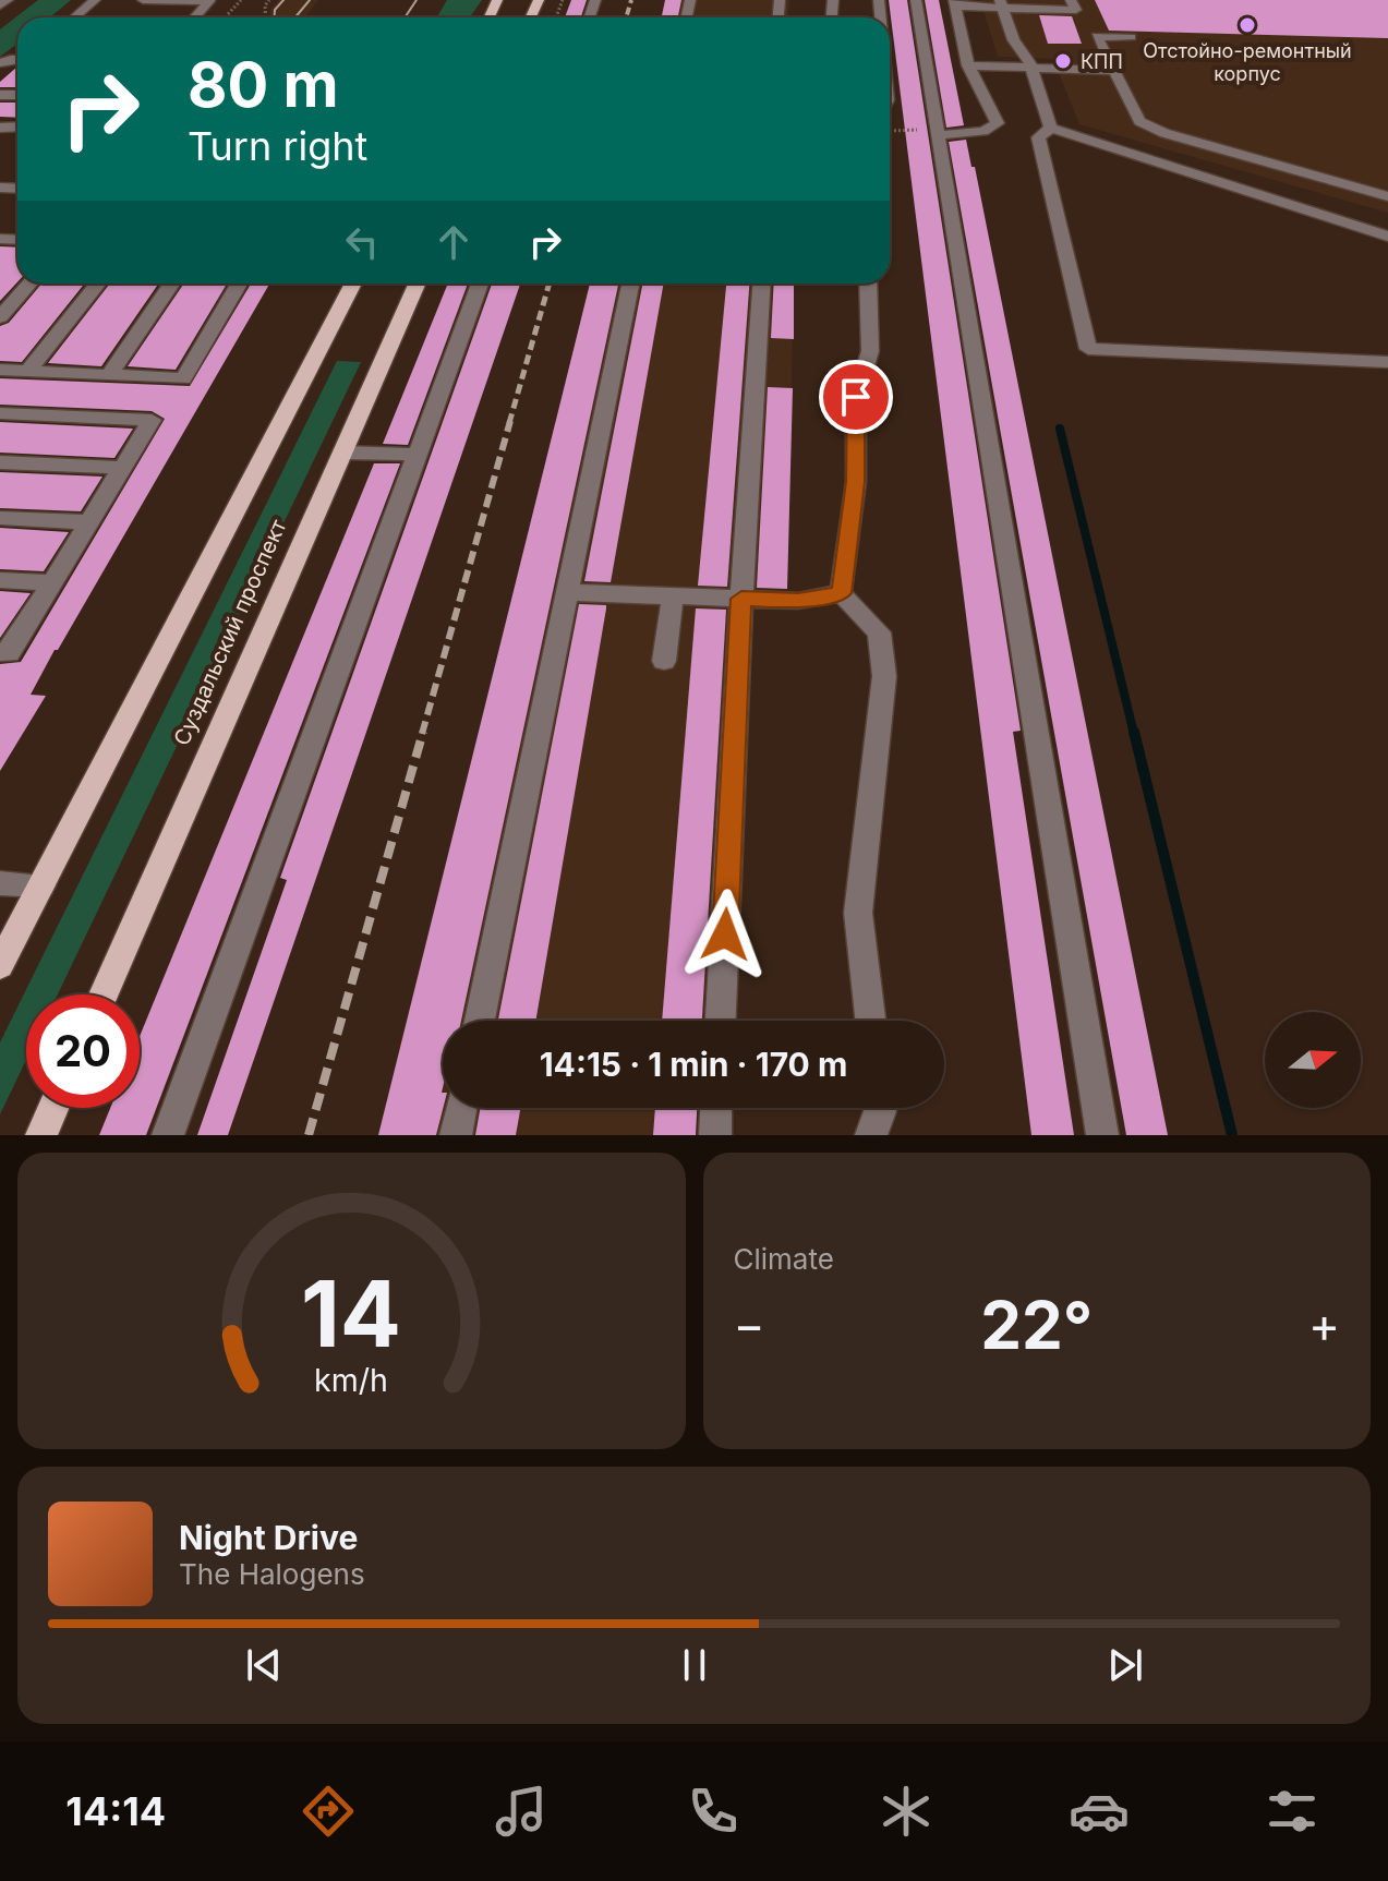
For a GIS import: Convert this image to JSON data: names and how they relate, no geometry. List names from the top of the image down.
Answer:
{
  "streets": {
    "main road": ["Суздальский проспект"]
  },
  "places": ["Отстойно-ремонтный корпус", "КПП"],
  "north": "right",
  "page": {
    "turn": ["80 m", "Turn right"],
    "limit": "20",
    "trip": "14:15 · 1 min · 170 m",
    "tile": "Climate",
    "heat": ["−", "22°", "+"],
    "song": ["Night Drive", "The Halogens"],
    "tabs": "14:14",
    "gauge": ["14", "km/h"]
  }
}
